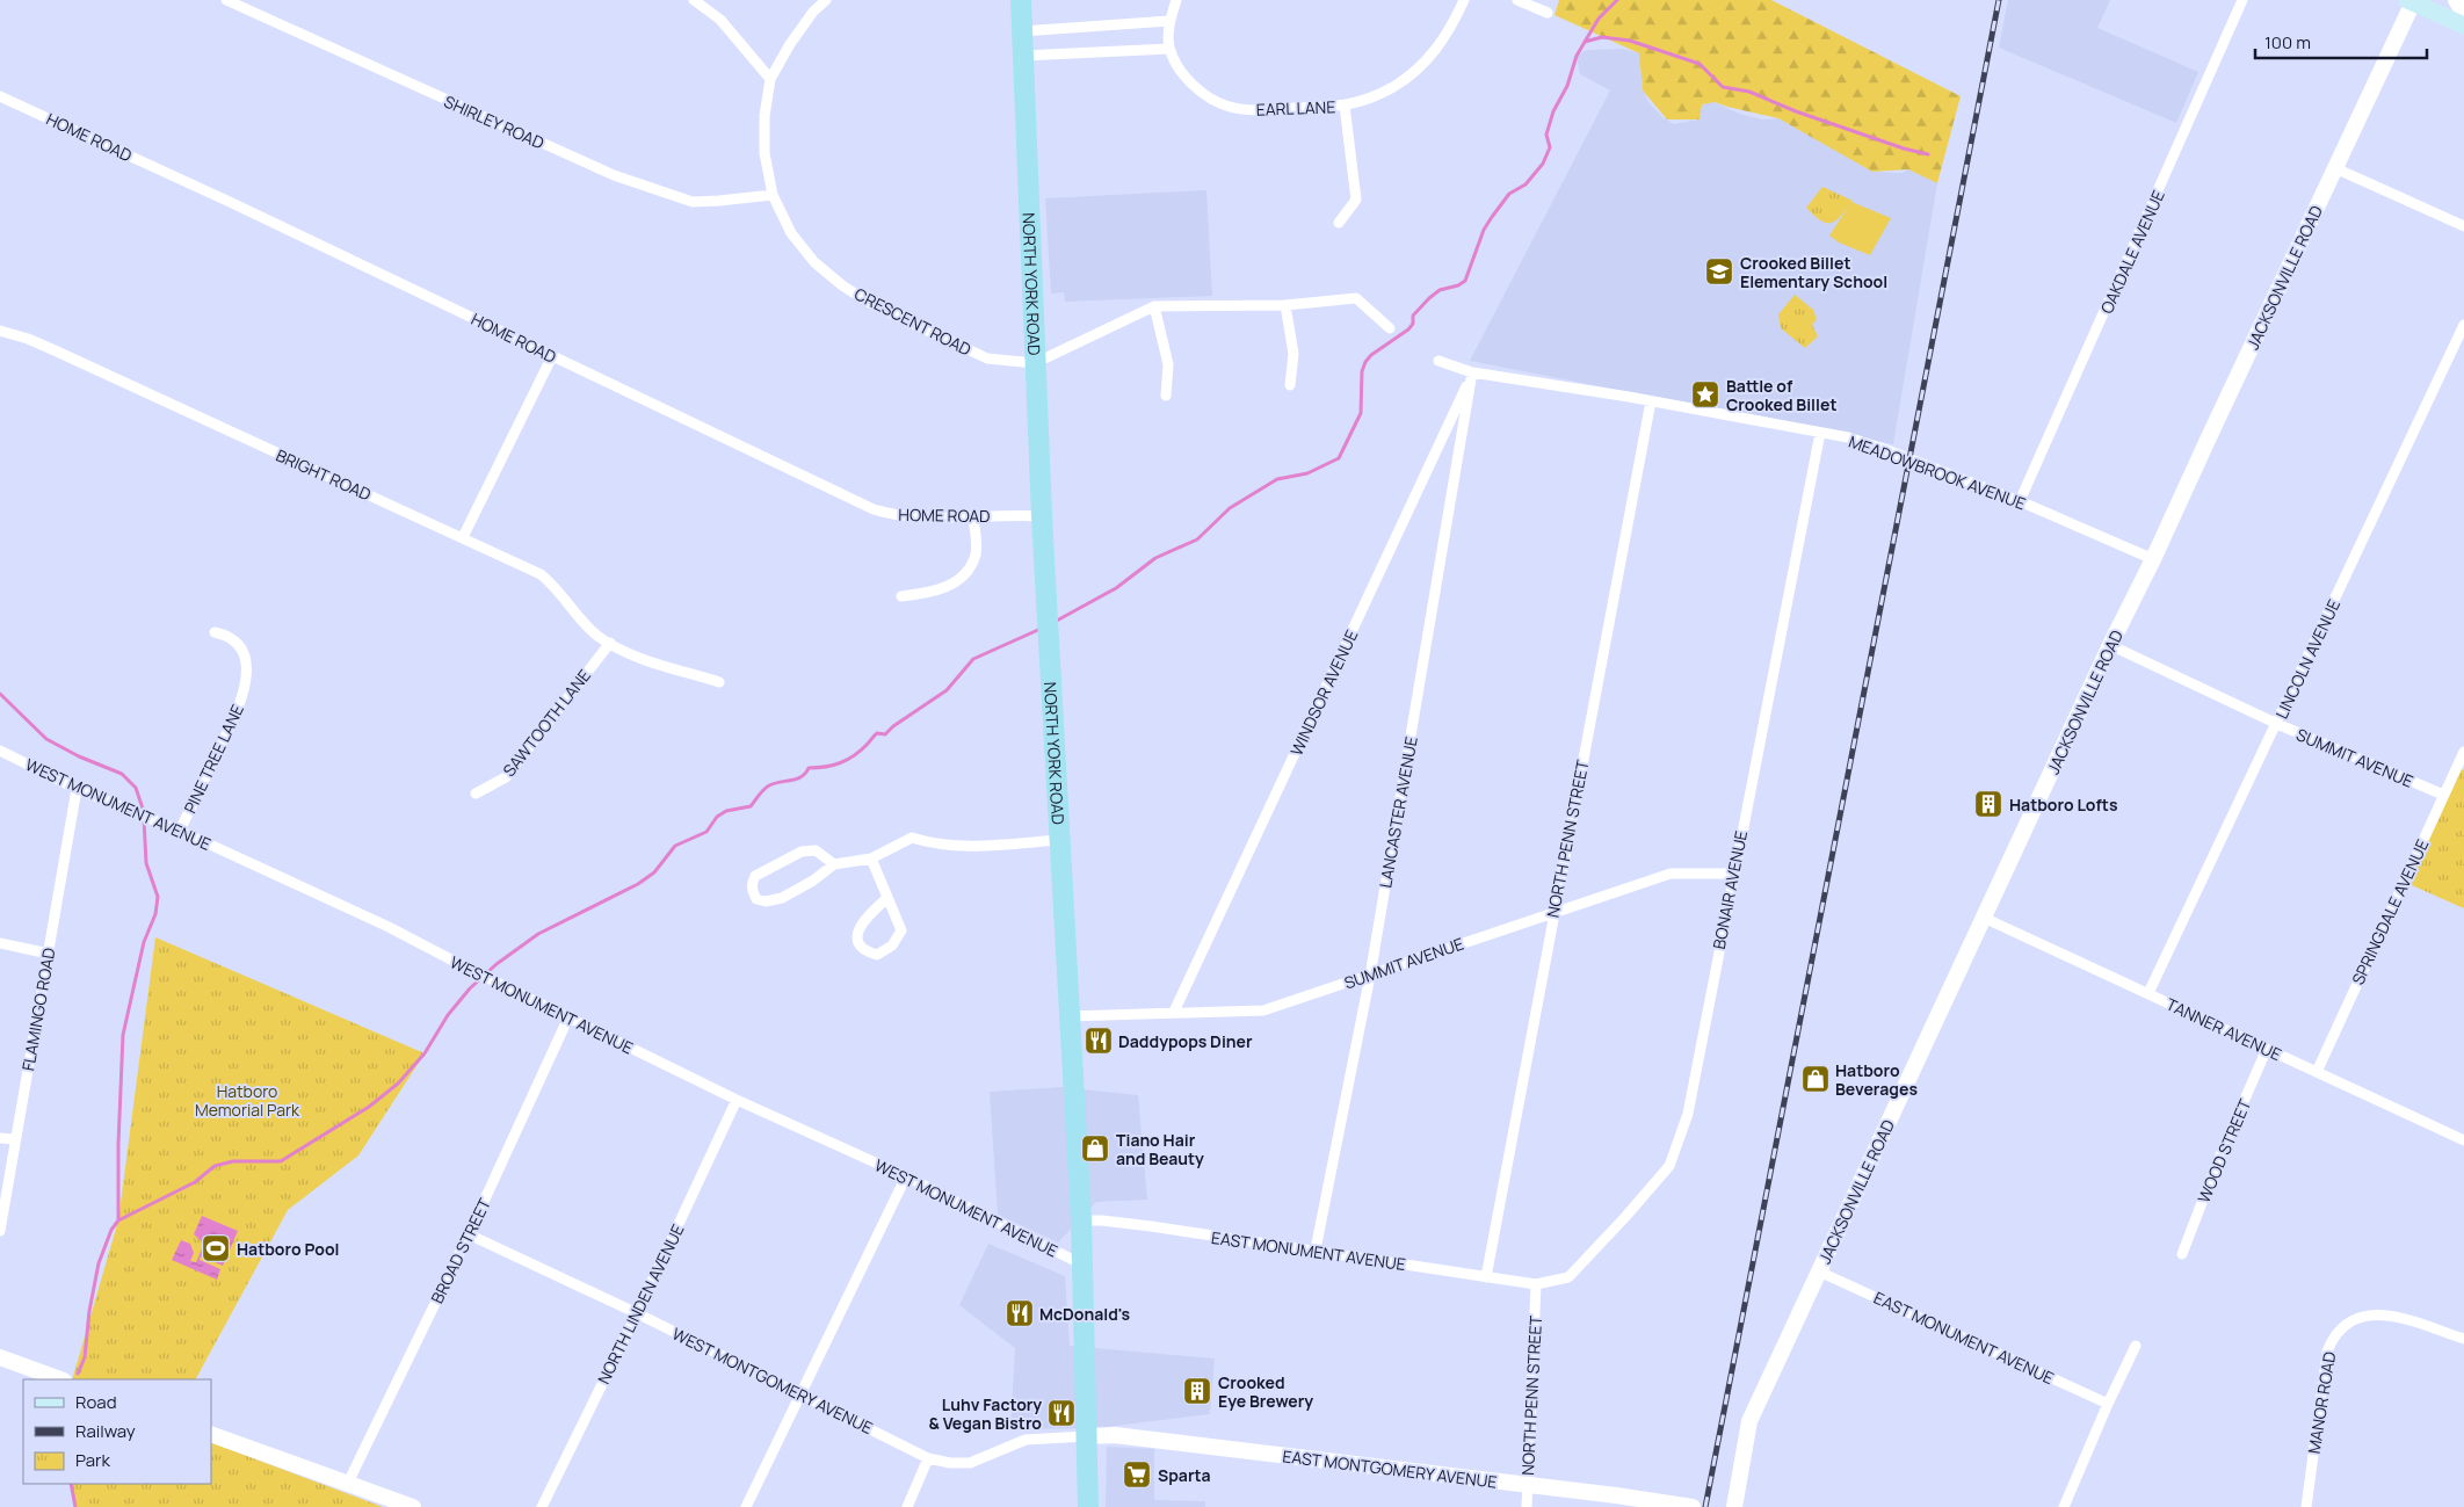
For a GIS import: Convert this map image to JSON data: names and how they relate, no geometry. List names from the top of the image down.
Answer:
{
  "streets": {
    "highway": ["NORTH YORK ROAD"],
    "main road": ["JACKSONVILLE ROAD", "EAST MONTGOMERY AVENUE"],
    "street": [
      "EARL LANE",
      "SHIRLEY ROAD",
      "HOME ROAD",
      "OAKDALE AVENUE",
      "CRESCENT ROAD",
      "MEADOWBROOK AVENUE",
      "BRIGHT ROAD",
      "LINCOLN AVENUE",
      "WINDSOR AVENUE",
      "SAWTOOTH LANE",
      "SUMMIT AVENUE",
      "PINE TREE LANE",
      "WEST MONUMENT AVENUE",
      "LANCASTER AVENUE",
      "NORTH PENN STREET",
      "BONAIR AVENUE",
      "SPRINGDALE AVENUE",
      "FLAMINGO ROAD",
      "TANNER AVENUE",
      "WOOD STREET",
      "BROAD STREET",
      "EAST MONUMENT AVENUE",
      "NORTH LINDEN AVENUE",
      "WEST MONTGOMERY AVENUE",
      "MANOR ROAD"
    ]
  },
  "crossings": [
    ["SHIRLEY ROAD", "CRESCENT ROAD"],
    ["HOME ROAD", "NORTH YORK ROAD"],
    ["OAKDALE AVENUE", "MEADOWBROOK AVENUE"],
    ["JACKSONVILLE ROAD", "MEADOWBROOK AVENUE"],
    ["JACKSONVILLE ROAD", "SUMMIT AVENUE"],
    ["JACKSONVILLE ROAD", "TANNER AVENUE"],
    ["JACKSONVILLE ROAD", "EAST MONUMENT AVENUE"],
    ["NORTH YORK ROAD", "CRESCENT ROAD"],
    ["NORTH YORK ROAD", "SUMMIT AVENUE"],
    ["NORTH YORK ROAD", "WEST MONUMENT AVENUE"],
    ["NORTH YORK ROAD", "EAST MONUMENT AVENUE"],
    ["NORTH YORK ROAD", "WEST MONTGOMERY AVENUE"],
    ["NORTH YORK ROAD", "EAST MONTGOMERY AVENUE"],
    ["MEADOWBROOK AVENUE", "WINDSOR AVENUE"],
    ["MEADOWBROOK AVENUE", "LANCASTER AVENUE"],
    ["MEADOWBROOK AVENUE", "NORTH PENN STREET"],
    ["MEADOWBROOK AVENUE", "BONAIR AVENUE"],
    ["BRIGHT ROAD", "SAWTOOTH LANE"],
    ["LINCOLN AVENUE", "SUMMIT AVENUE"],
    ["LINCOLN AVENUE", "TANNER AVENUE"],
    ["WINDSOR AVENUE", "SUMMIT AVENUE"],
    ["WINDSOR AVENUE", "LANCASTER AVENUE"],
    ["SUMMIT AVENUE", "LANCASTER AVENUE"],
    ["SUMMIT AVENUE", "NORTH PENN STREET"],
    ["SUMMIT AVENUE", "BONAIR AVENUE"],
    ["SUMMIT AVENUE", "SPRINGDALE AVENUE"],
    ["PINE TREE LANE", "WEST MONUMENT AVENUE"],
    ["WEST MONUMENT AVENUE", "FLAMINGO ROAD"],
    ["WEST MONUMENT AVENUE", "BROAD STREET"],
    ["WEST MONUMENT AVENUE", "NORTH LINDEN AVENUE"],
    ["LANCASTER AVENUE", "EAST MONUMENT AVENUE"],
    ["NORTH PENN STREET", "BONAIR AVENUE"],
    ["NORTH PENN STREET", "EAST MONUMENT AVENUE"],
    ["NORTH PENN STREET", "EAST MONTGOMERY AVENUE"],
    ["BONAIR AVENUE", "EAST MONUMENT AVENUE"],
    ["SPRINGDALE AVENUE", "TANNER AVENUE"],
    ["TANNER AVENUE", "WOOD STREET"],
    ["BROAD STREET", "WEST MONTGOMERY AVENUE"],
    ["NORTH LINDEN AVENUE", "WEST MONTGOMERY AVENUE"],
    ["WEST MONTGOMERY AVENUE", "EAST MONTGOMERY AVENUE"]
  ],
  "parks": ["Hatboro Memorial Park"],
  "places": {
    "school or university": ["Crooked Billet Elementary School"],
    "place": ["Battle of Crooked Billet"],
    "building": ["Hatboro Lofts", "Crooked Eye Brewery"],
    "restaurant": ["Daddypops Diner", "McDonald's", "Luhv Factory & Vegan Bistro"],
    "shop": ["Hatboro Beverages", "Tiano Hair and Beauty"],
    "sports": ["Hatboro Pool"],
    "supermarket": ["Sparta"]
  },
  "legend": ["Road", "Railway", "Park"],
  "scale_bar": "100 m"
}
